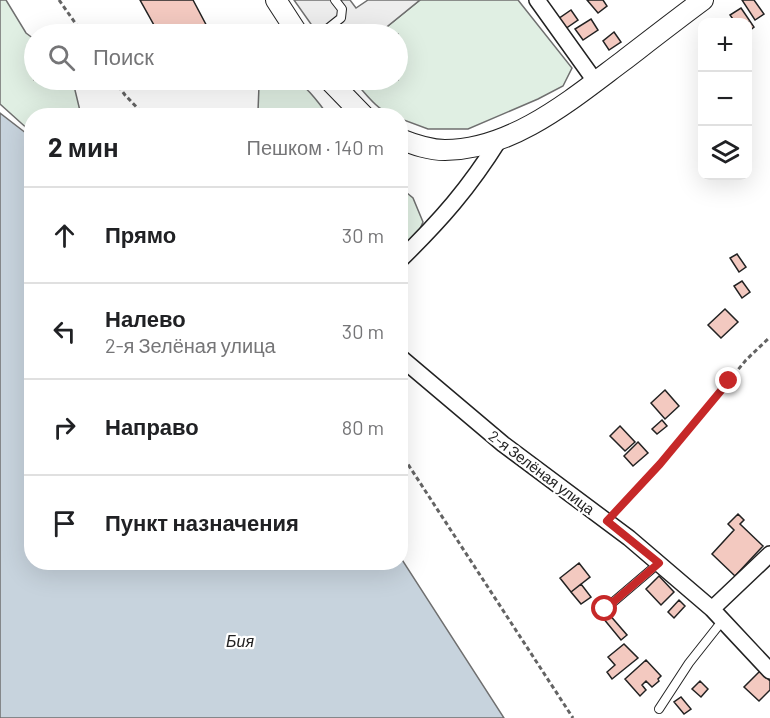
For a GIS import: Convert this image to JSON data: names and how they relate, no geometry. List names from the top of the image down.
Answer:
{
  "streets": {
    "street": ["2-я Зелёная улица"]
  },
  "water": ["Бия"],
  "page": {
    "map_buttons": ["+", "−"],
    "search": "Поиск",
    "heading": ["2 мин", "Пешком · 140 m"],
    "list": [
      ["Прямо", "30 m"],
      ["Налево", "2-я Зелёная улица", "30 m"],
      ["Направо", "80 m"],
      "Пункт назначения"
    ]
  }
}
